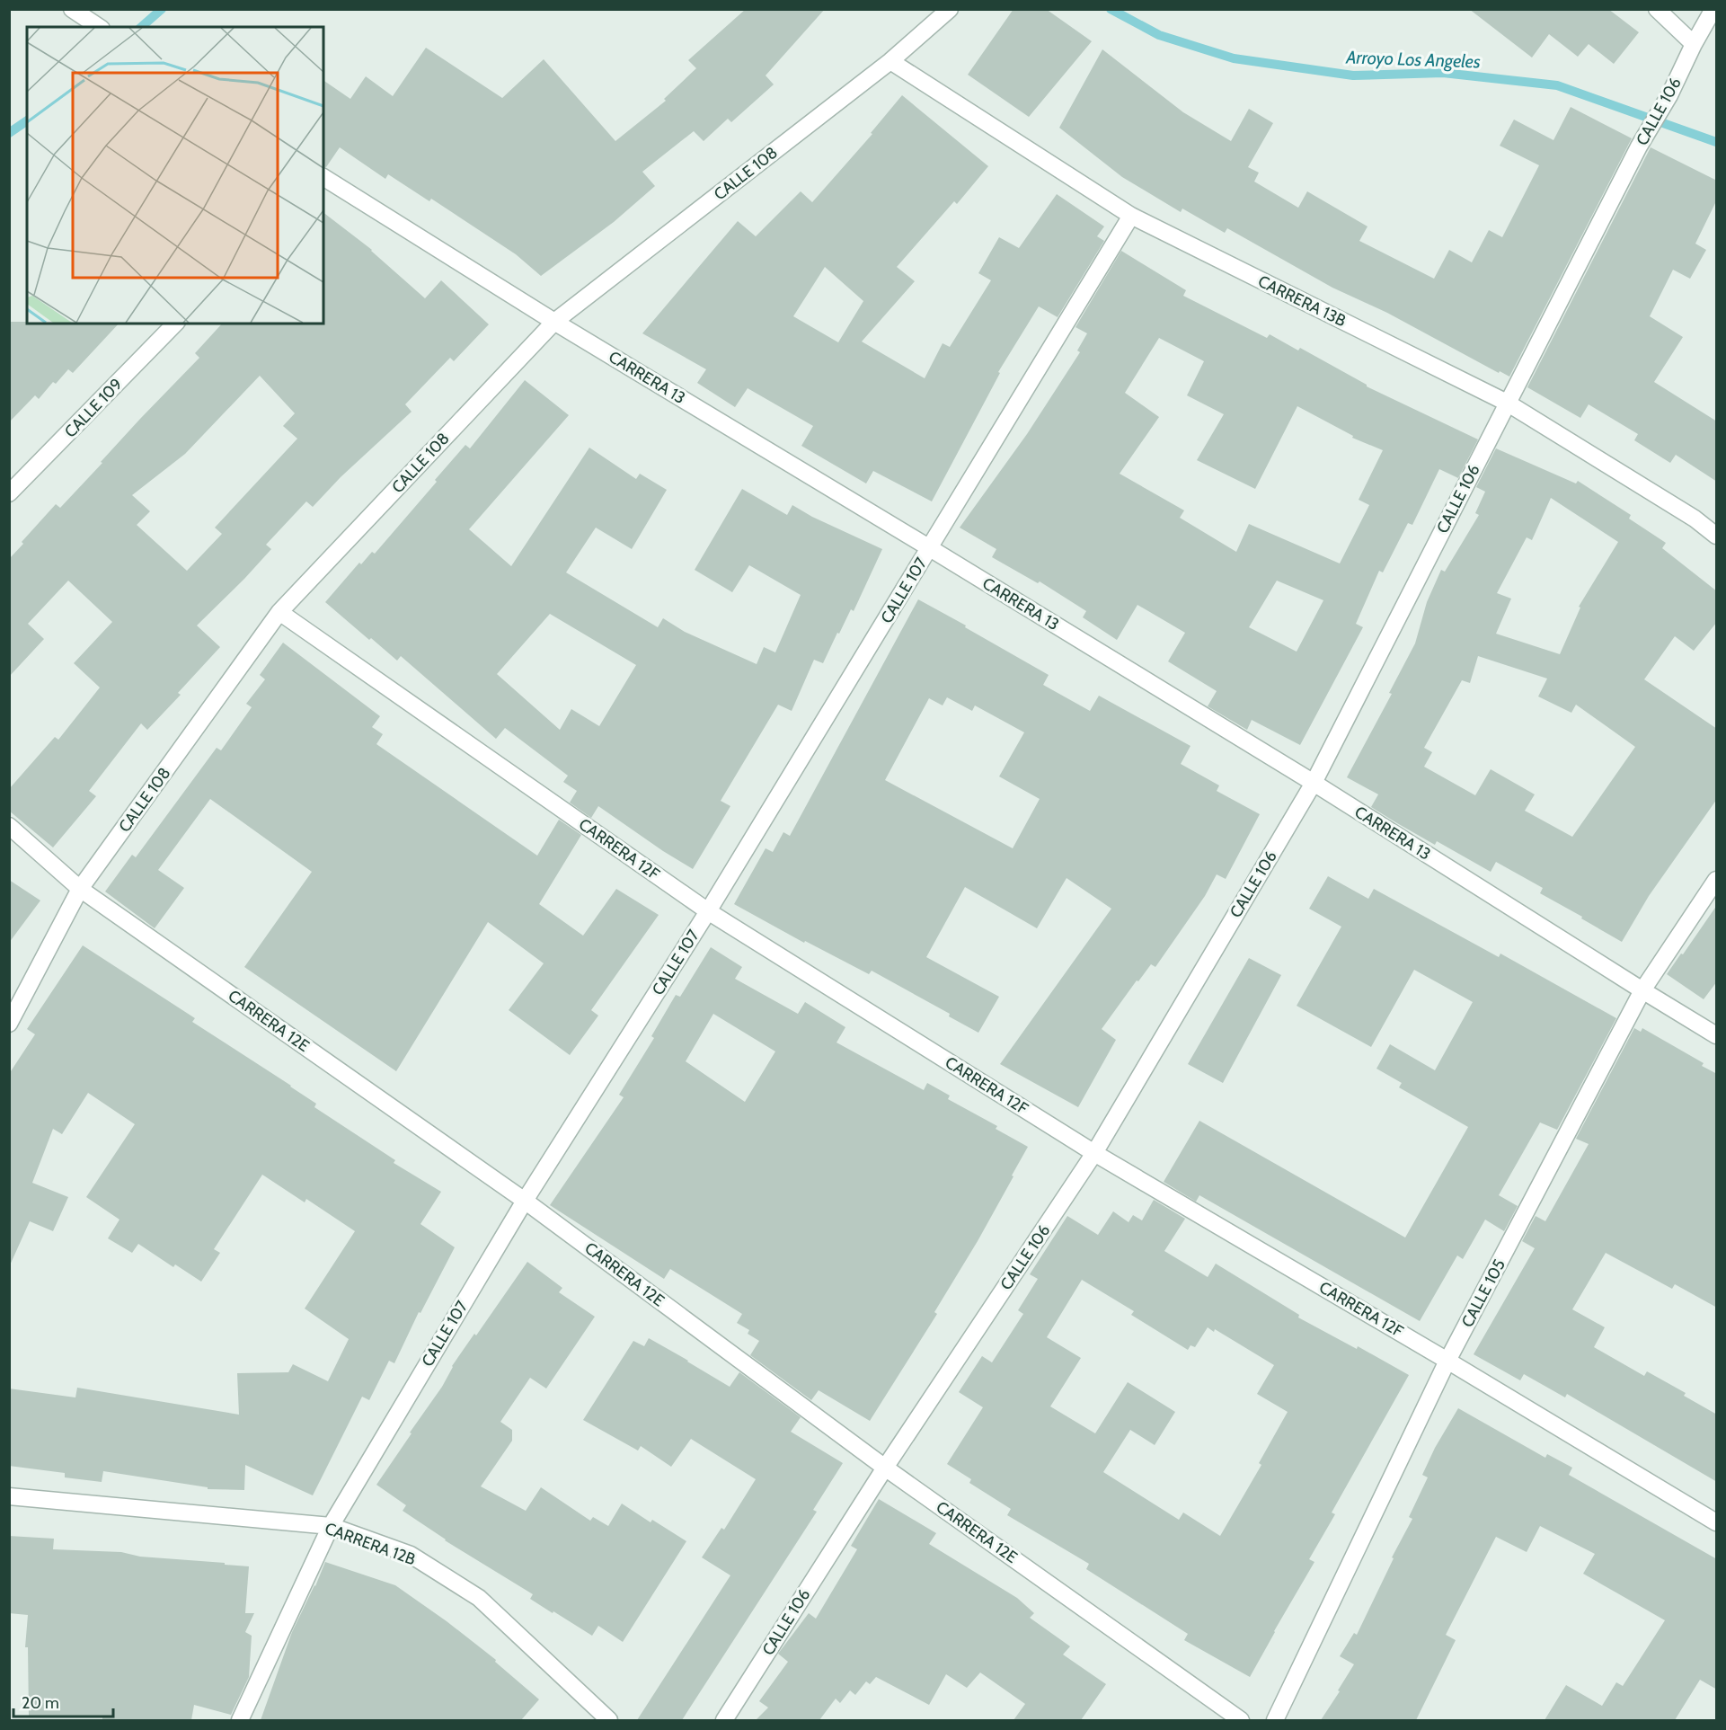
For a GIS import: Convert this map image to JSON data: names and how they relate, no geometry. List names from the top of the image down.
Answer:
{
  "streets": {
    "street": [
      "CALLE 106",
      "CALLE 108",
      "CARRERA 13B",
      "CARRERA 13",
      "CALLE 109",
      "CALLE 107",
      "CARRERA 12F",
      "CARRERA 12E",
      "CALLE 105",
      "CARRERA 12B"
    ]
  },
  "crossings": [
    ["CALLE 106", "CARRERA 13B"],
    ["CALLE 106", "CARRERA 13"],
    ["CALLE 106", "CARRERA 12F"],
    ["CALLE 106", "CARRERA 12E"],
    ["CALLE 108", "CARRERA 13B"],
    ["CALLE 108", "CARRERA 13"],
    ["CALLE 108", "CARRERA 12F"],
    ["CALLE 108", "CARRERA 12E"],
    ["CARRERA 13B", "CALLE 107"],
    ["CARRERA 13", "CALLE 107"],
    ["CARRERA 13", "CALLE 105"],
    ["CALLE 107", "CARRERA 12F"],
    ["CALLE 107", "CARRERA 12E"],
    ["CALLE 107", "CARRERA 12B"],
    ["CARRERA 12F", "CALLE 105"]
  ],
  "water": ["Arroyo Los Angeles"],
  "scale_bar": "20 m"
}
